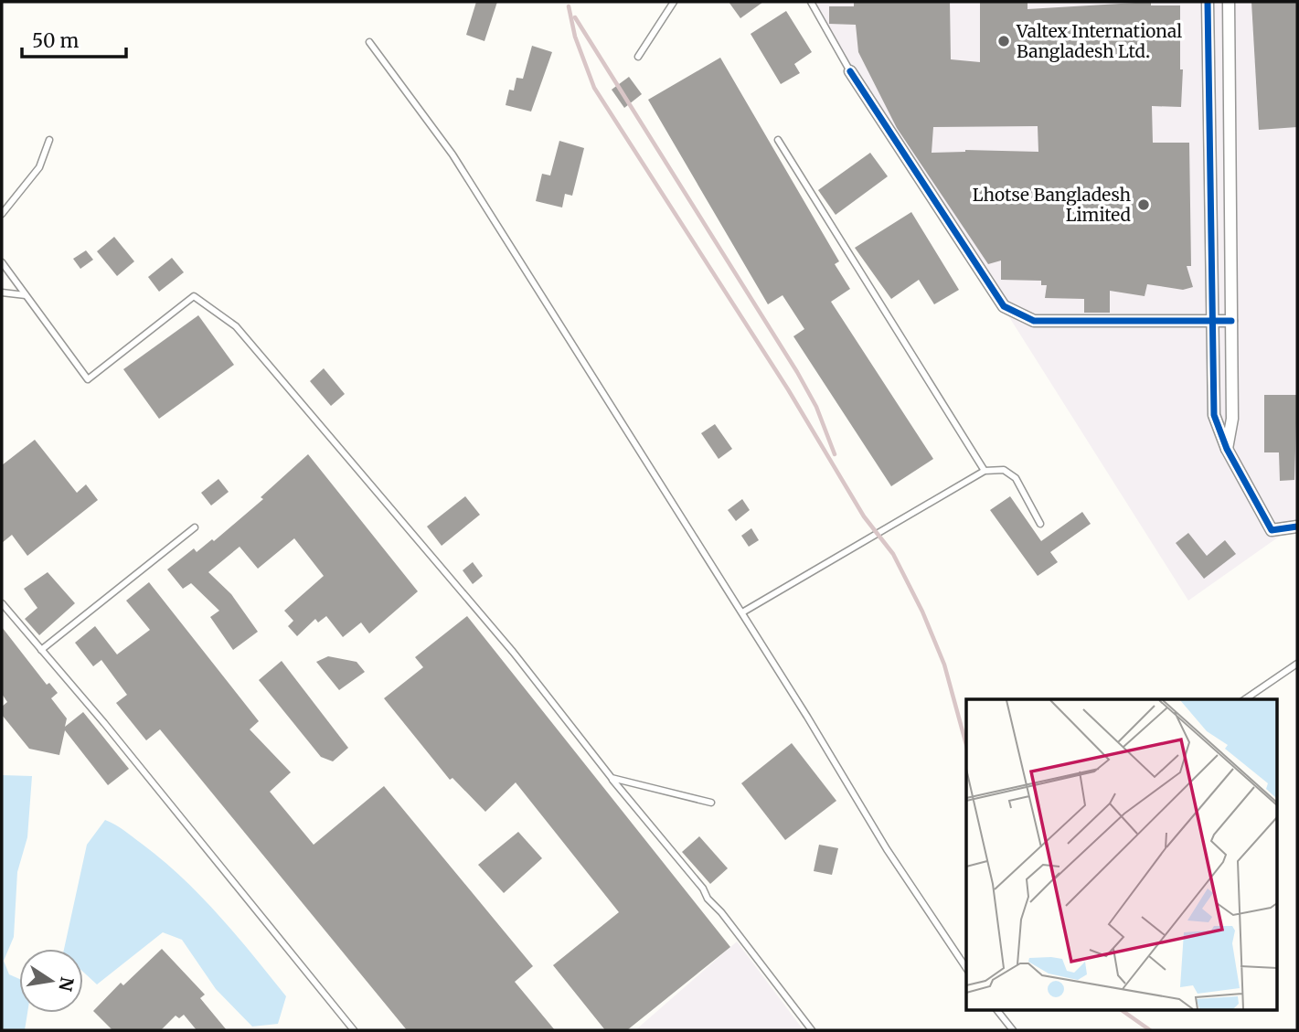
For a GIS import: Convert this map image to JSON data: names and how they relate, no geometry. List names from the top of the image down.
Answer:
{
  "places": ["Valtex International Bangladesh Ltd.", "Lhotse Bangladesh Limited"],
  "scale_bar": "50 m",
  "north": "right"
}
